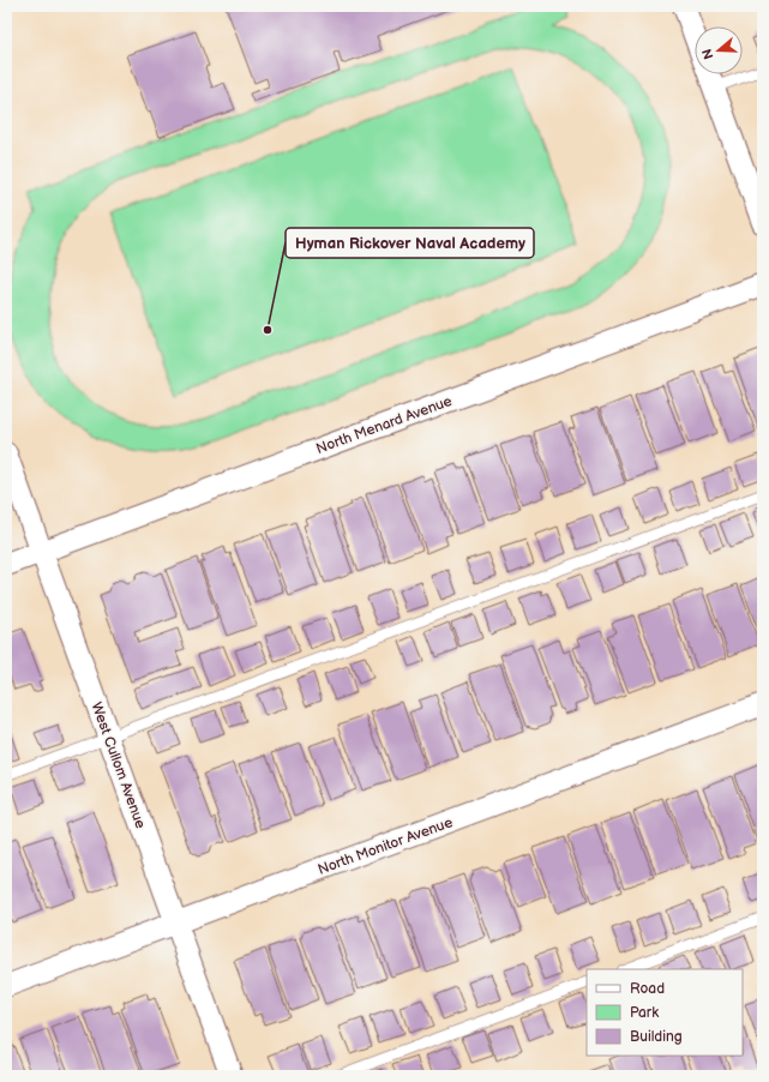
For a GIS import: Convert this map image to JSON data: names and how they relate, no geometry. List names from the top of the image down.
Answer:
{
  "streets": {
    "street": ["North Menard Avenue", "West Cullom Avenue", "North Monitor Avenue"]
  },
  "crossings": [
    ["North Menard Avenue", "West Cullom Avenue"],
    ["West Cullom Avenue", "North Monitor Avenue"]
  ],
  "places": ["Hyman Rickover Naval Academy"],
  "legend": ["Road", "Park", "Building"],
  "north": "left"
}
